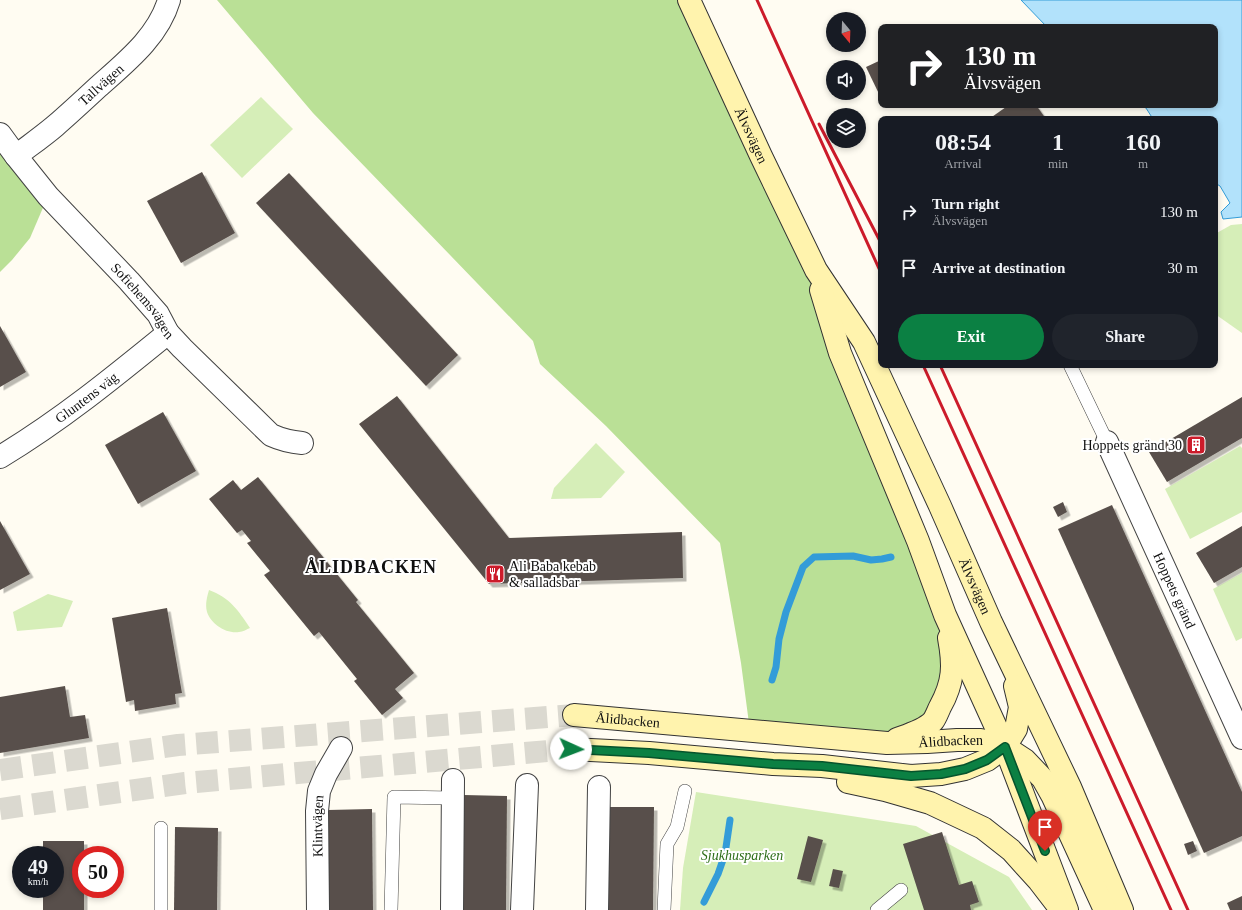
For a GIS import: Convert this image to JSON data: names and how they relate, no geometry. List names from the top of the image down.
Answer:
{
  "streets": {
    "main road": ["Älvsvägen", "Ålidbacken"],
    "street": [
      "Tallvägen",
      "Sofiehemsvägen",
      "Gluntens väg",
      "Hoppets gränd",
      "Klintvägen"
    ]
  },
  "crossings": [
    ["Tallvägen", "Sofiehemsvägen"],
    ["Älvsvägen", "Ålidbacken"],
    ["Sofiehemsvägen", "Gluntens väg"]
  ],
  "districts": ["ÅLIDBACKEN"],
  "parks": ["Sjukhusparken"],
  "places": {
    "building": ["Hoppets gränd 30"],
    "restaurant": ["Ali Baba kebab & salladsbar"]
  },
  "north": "bottom",
  "page": {
    "turn": ["130 m", "Älvsvägen"],
    "eta": [
      "08:54",
      "Arrival",
      "1",
      "min",
      "160",
      "m"
    ],
    "list": [
      {
        "name": "Turn right",
        "note": "Älvsvägen",
        "value": "130 m"
      },
      {
        "name": "Arrive at destination",
        "value": "30 m"
      }
    ],
    "buttons": ["Exit", "Share"],
    "speed": "49 km/h",
    "limit": "50"
  }
}
